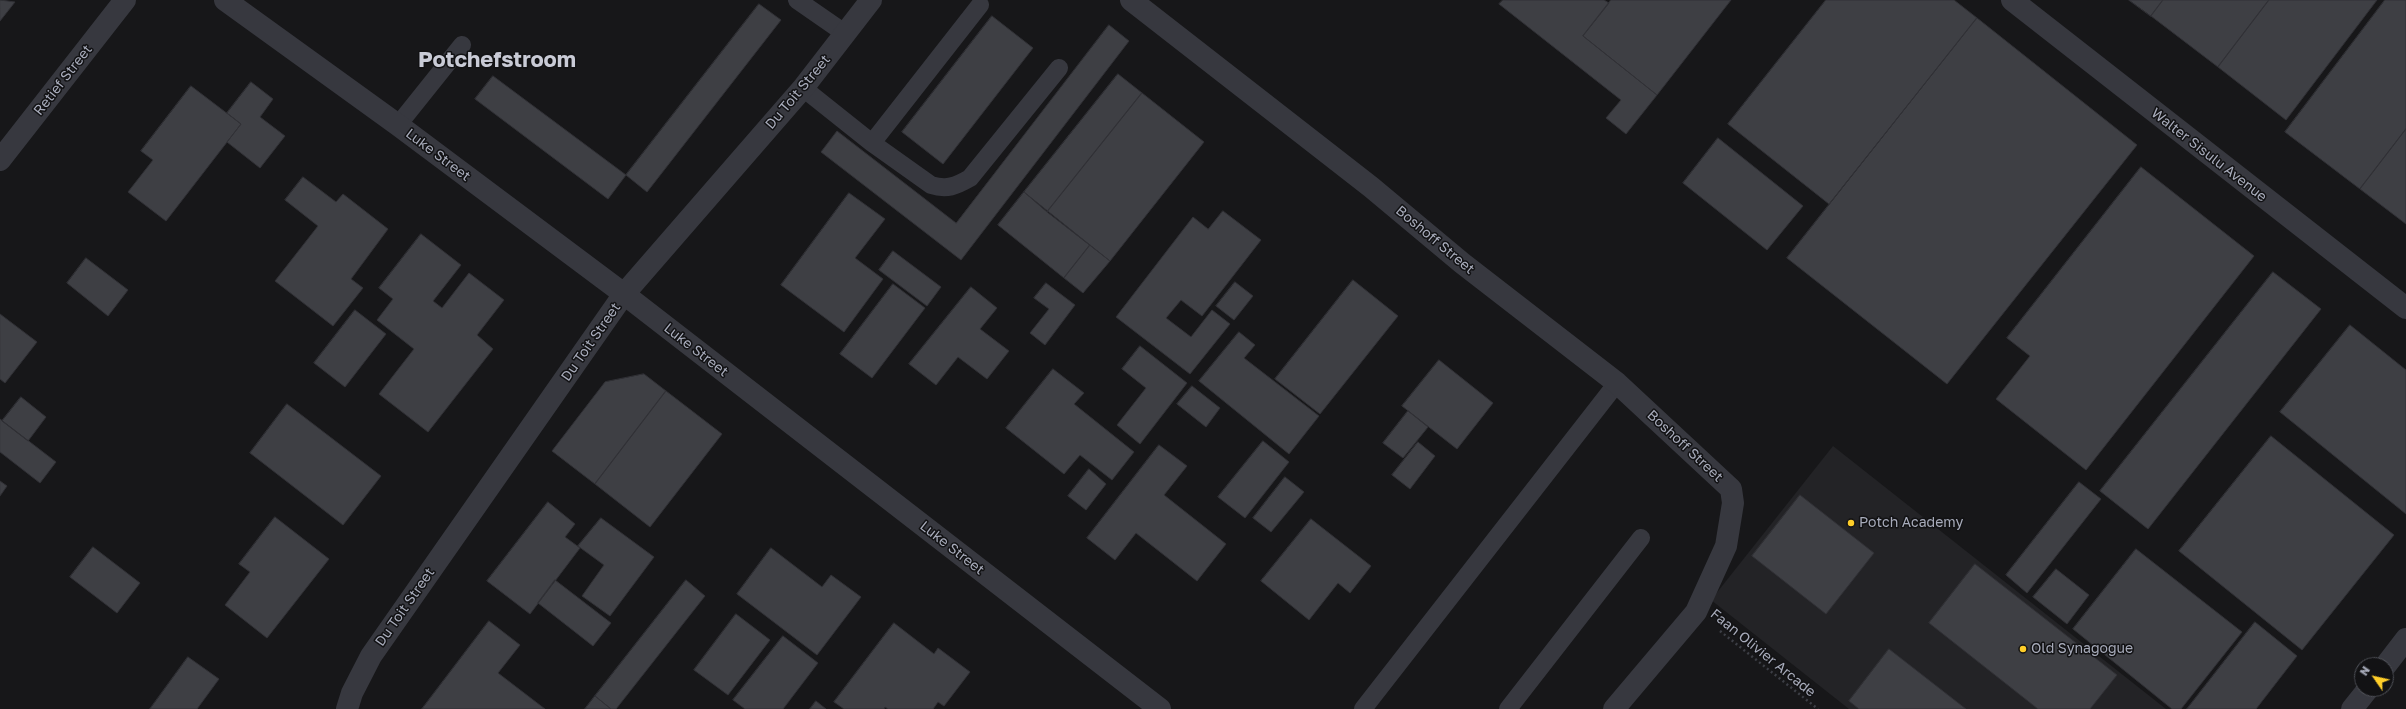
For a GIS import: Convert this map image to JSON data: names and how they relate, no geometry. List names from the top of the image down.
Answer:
{
  "streets": {
    "street": [
      "Retief Street",
      "Du Toit Street",
      "Luke Street",
      "Walter Sisulu Avenue",
      "Boshoff Street"
    ],
    "path": ["Faan Olivier Arcade"]
  },
  "crossings": [
    ["Du Toit Street", "Luke Street"],
    ["Boshoff Street", "Faan Olivier Arcade"]
  ],
  "districts": ["Potchefstroom"],
  "places": ["Potch Academy", "Old Synagogue"],
  "north": "top left"
}
